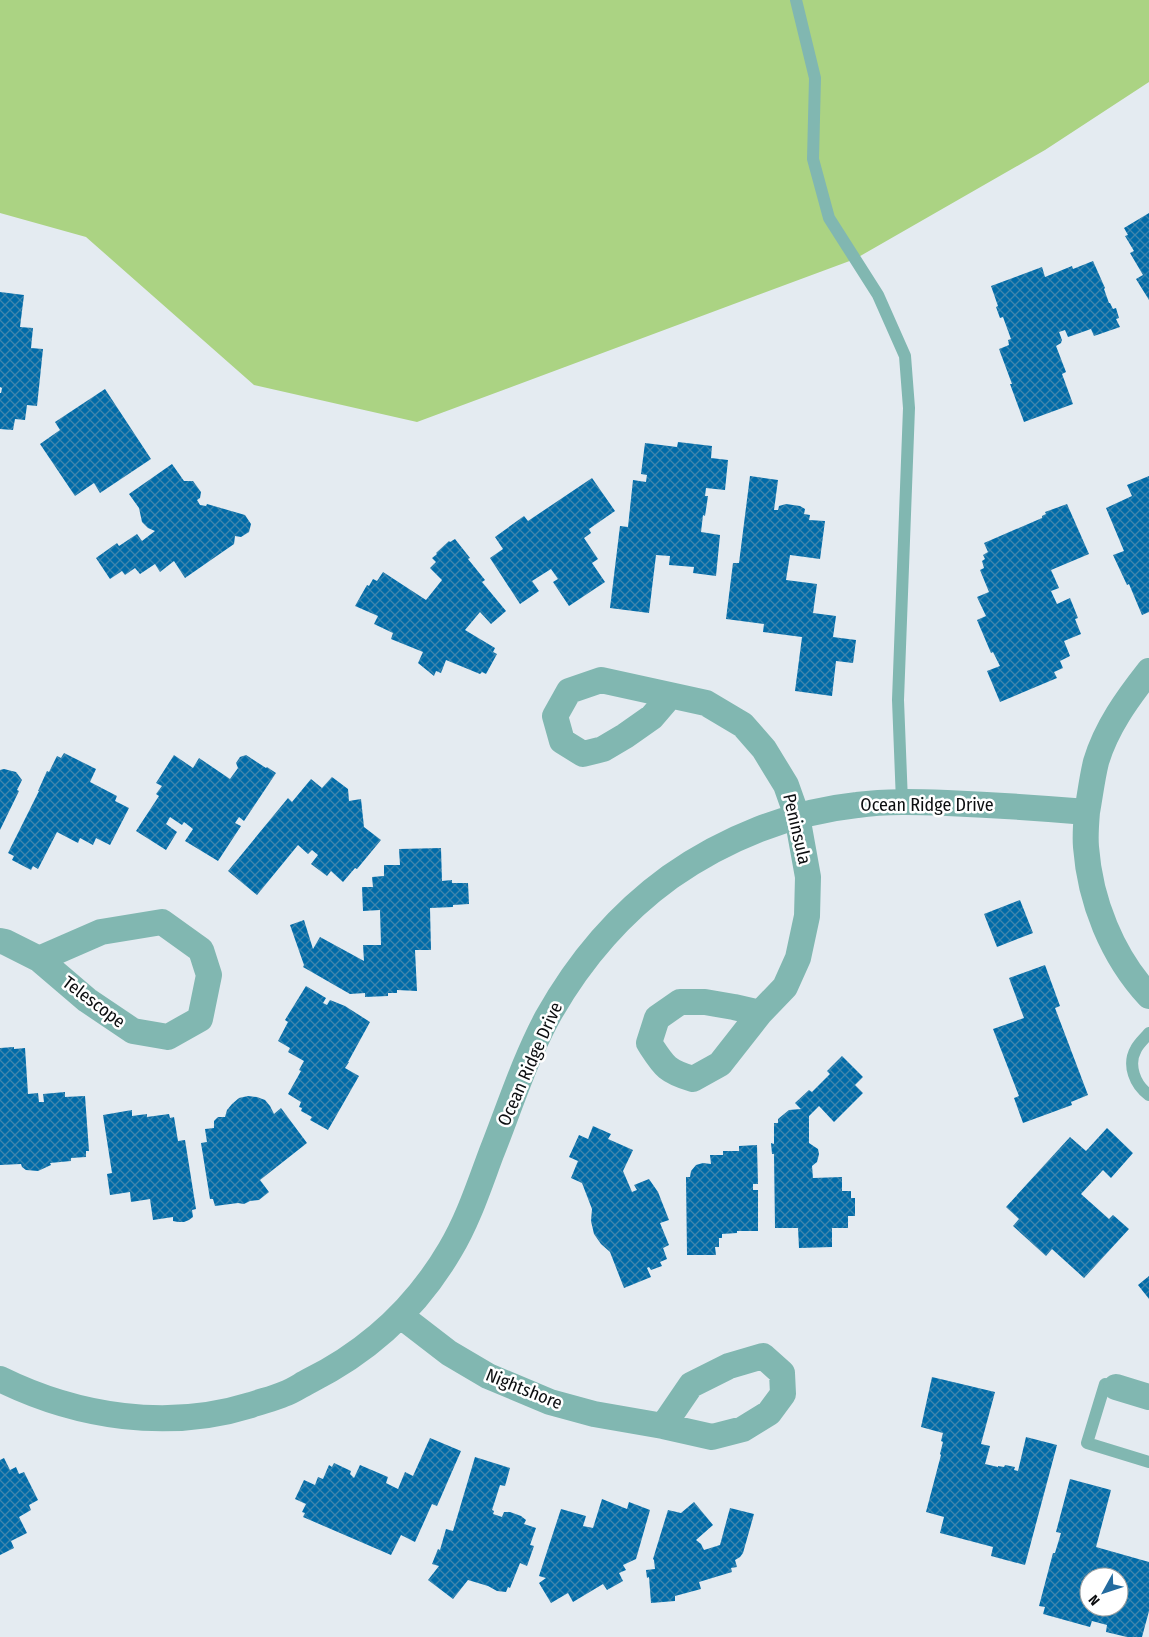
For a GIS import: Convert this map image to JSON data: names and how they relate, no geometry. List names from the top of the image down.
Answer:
{
  "streets": {
    "street": [
      "Ocean Ridge Drive",
      "Peninsula",
      "Telescope",
      "Nightshore"
    ]
  },
  "crossings": [
    ["Ocean Ridge Drive", "Peninsula"],
    ["Ocean Ridge Drive", "Nightshore"]
  ],
  "north": "bottom left"
}
